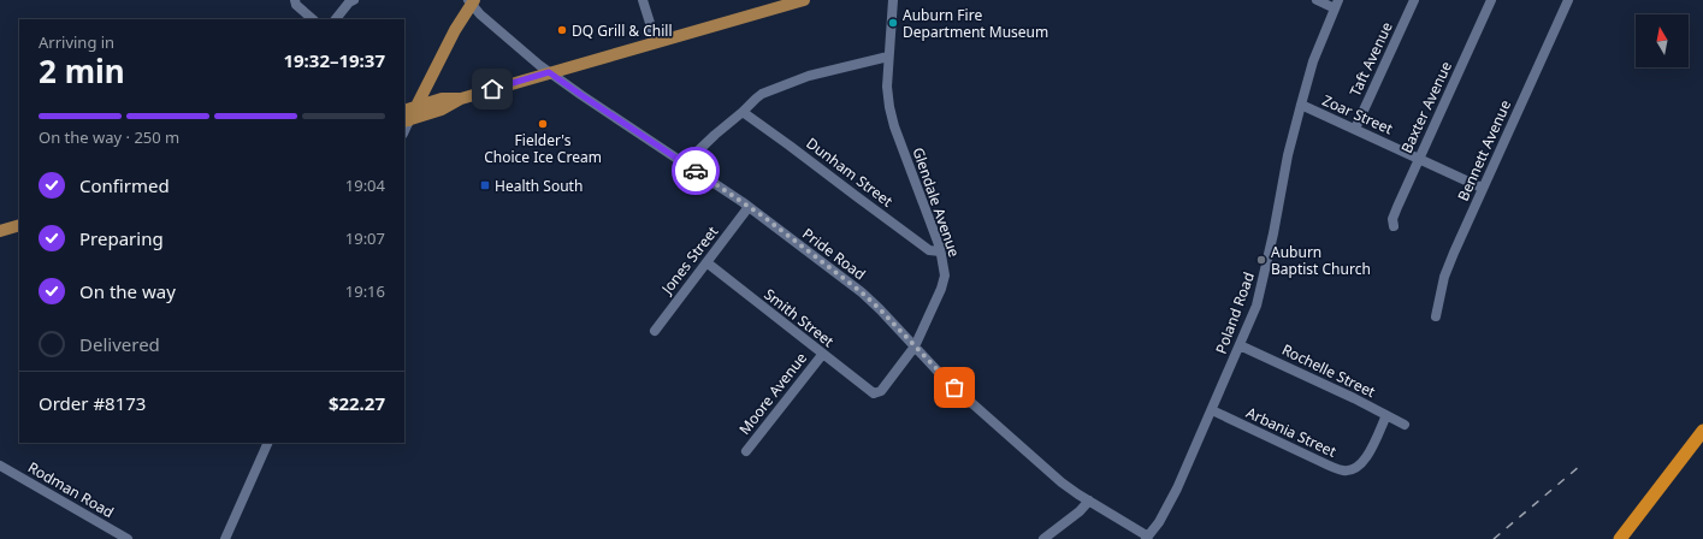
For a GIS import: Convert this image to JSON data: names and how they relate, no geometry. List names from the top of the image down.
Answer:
{
  "streets": {
    "street": [
      "Taft Avenue",
      "Baxter Avenue",
      "Zoar Street",
      "Bennett Avenue",
      "Dunham Street",
      "Glendale Avenue",
      "Pride Road",
      "Jones Street",
      "Poland Road",
      "Smith Street",
      "Rochelle Street",
      "Moore Avenue",
      "Arbania Street",
      "Rodman Road"
    ]
  },
  "crossings": [
    ["Taft Avenue", "Zoar Street"],
    ["Baxter Avenue", "Zoar Street"],
    ["Zoar Street", "Bennett Avenue"],
    ["Zoar Street", "Poland Road"],
    ["Dunham Street", "Glendale Avenue"],
    ["Glendale Avenue", "Pride Road"],
    ["Glendale Avenue", "Smith Street"],
    ["Pride Road", "Jones Street"],
    ["Pride Road", "Poland Road"],
    ["Jones Street", "Smith Street"],
    ["Poland Road", "Rochelle Street"],
    ["Poland Road", "Arbania Street"],
    ["Smith Street", "Moore Avenue"],
    ["Rochelle Street", "Arbania Street"]
  ],
  "places": {
    "other": [
      "Auburn Fire Department Museum",
      "DQ Grill & Chill",
      "Fielder's Choice Ice Cream",
      "Auburn Baptist Church"
    ],
    "transit": ["Health South"]
  },
  "north": "top",
  "page": {
    "heading": ["2 min", "Arriving in", "19:32–19:37"],
    "panel": ["Order #8173", "$22.27"],
    "bar": "On the way · 250 m",
    "list": [
      ["Confirmed", "19:04"],
      ["Preparing", "19:07"],
      ["On the way", "19:16"],
      "Delivered"
    ]
  }
}
